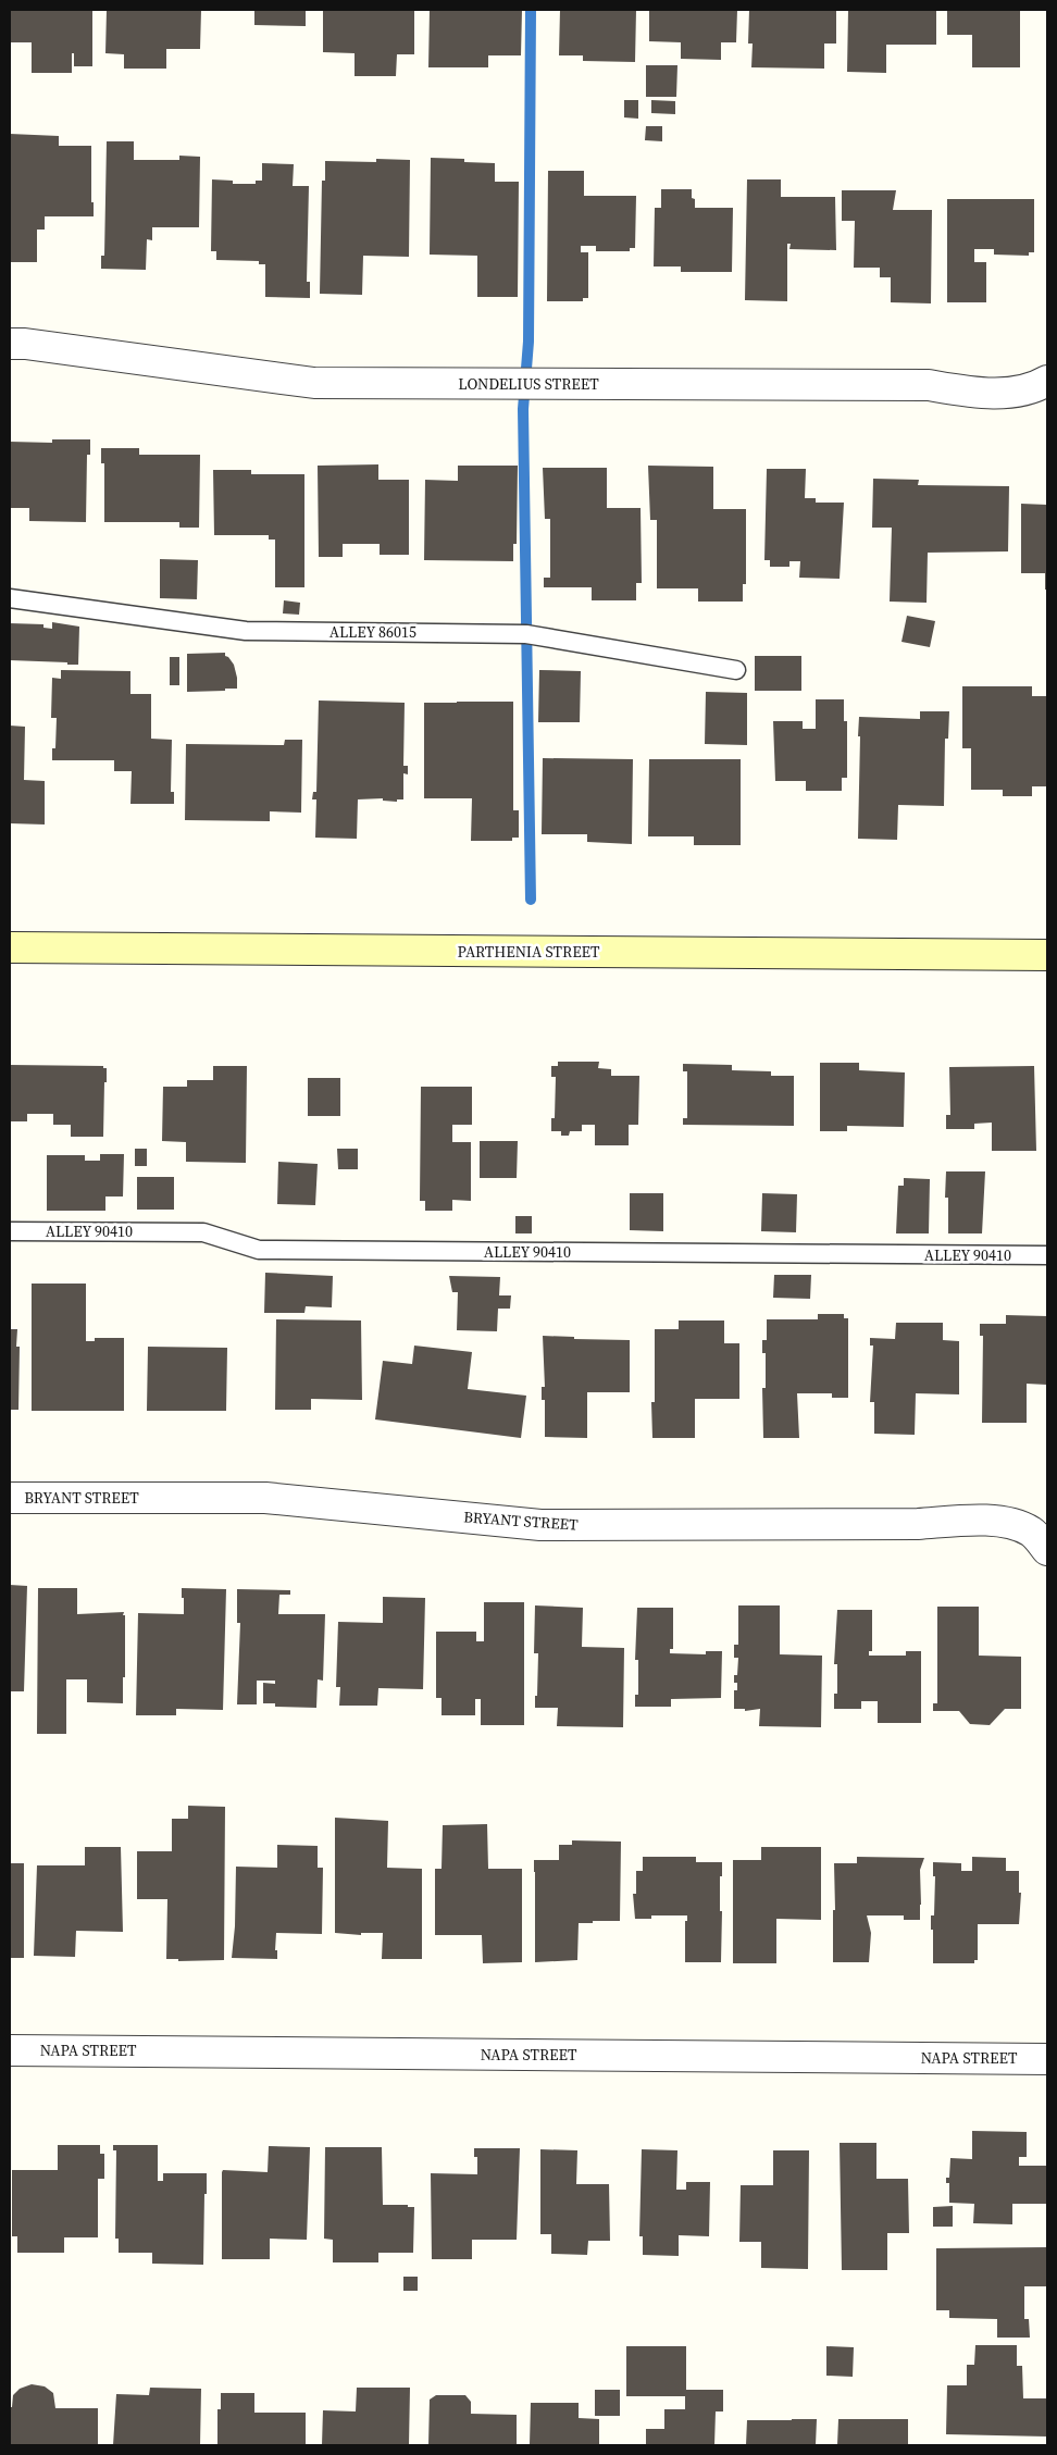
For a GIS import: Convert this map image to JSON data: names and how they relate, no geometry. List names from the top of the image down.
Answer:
{
  "streets": {
    "main road": ["PARTHENIA STREET"],
    "street": ["LONDELIUS STREET", "BRYANT STREET", "NAPA STREET"],
    "lane": ["ALLEY 86015", "ALLEY 90410"]
  }
}
